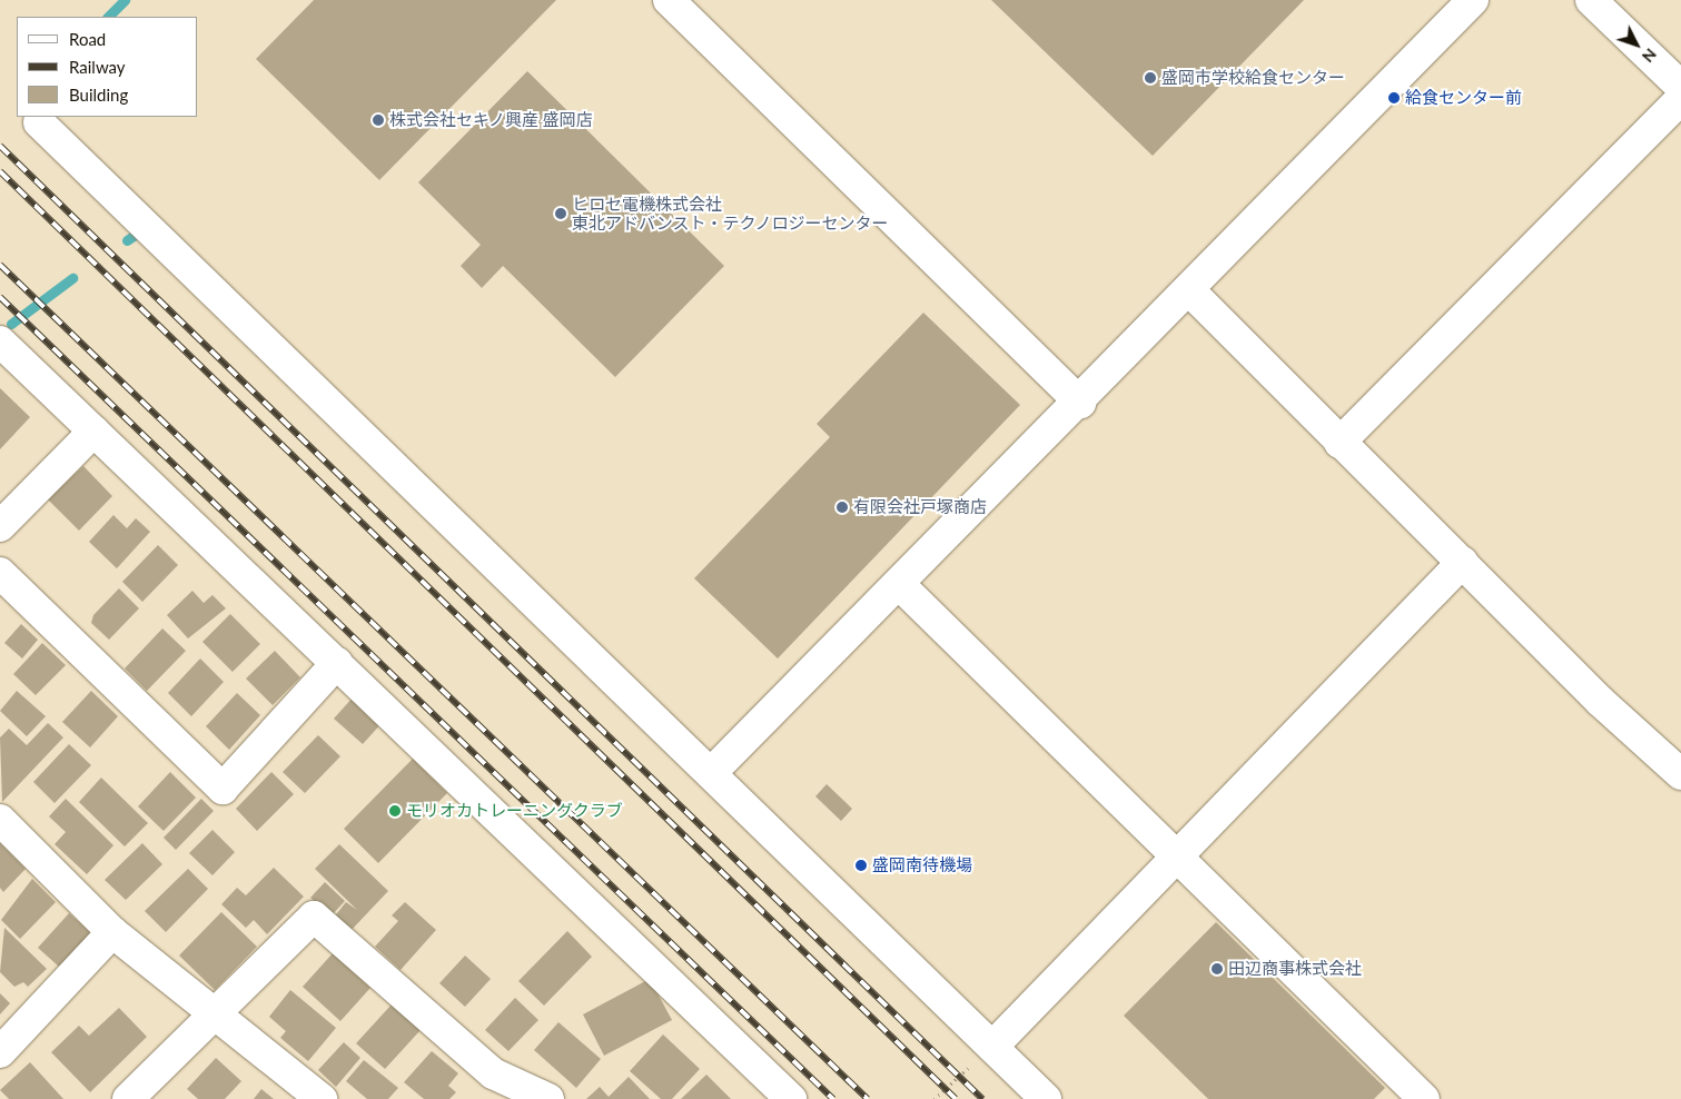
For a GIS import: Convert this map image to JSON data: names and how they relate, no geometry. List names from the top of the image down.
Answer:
{
  "places": [
    "盛岡市学校給食センター",
    "給食センター前",
    "株式会社セキノ興産 盛岡店",
    "ヒロセ電機株式会社 東北アドバンスト・テクノロジーセンター",
    "有限会社戸塚商店",
    "モリオカトレーニングクラブ",
    "盛岡南待機場",
    "田辺商事株式会社"
  ],
  "legend": ["Road", "Railway", "Building"],
  "north": "bottom right"
}
